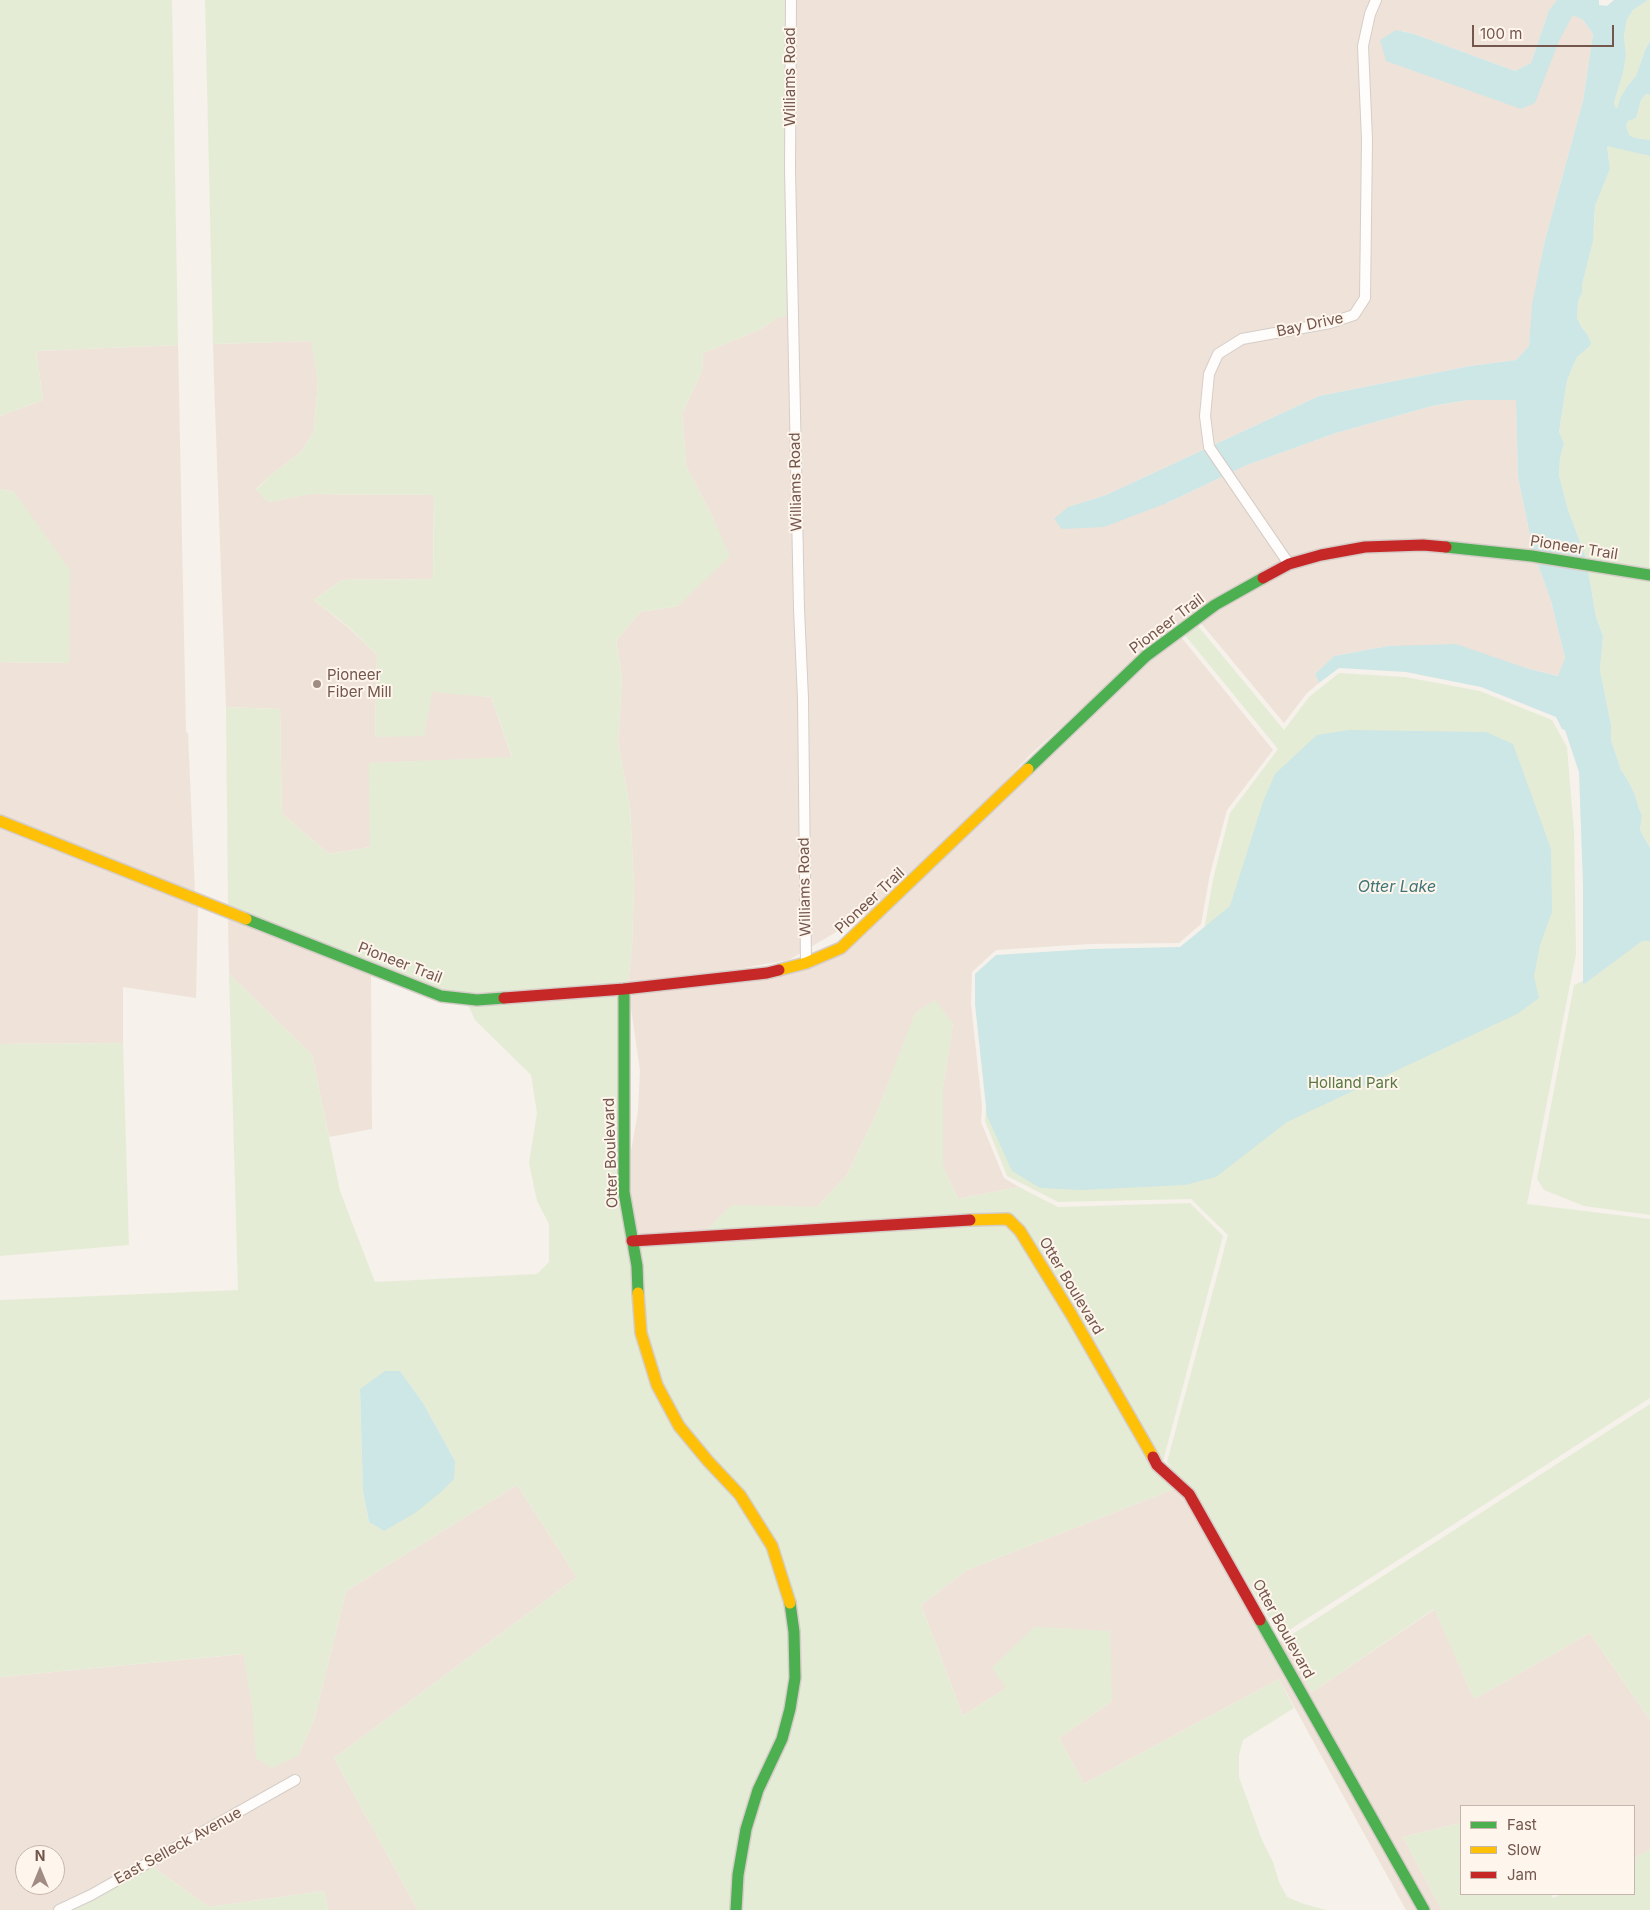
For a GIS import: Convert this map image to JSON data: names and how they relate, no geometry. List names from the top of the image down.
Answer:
{
  "streets": {
    "street": [
      "Williams Road",
      "Bay Drive",
      "Pioneer Trail",
      "Otter Boulevard",
      "East Selleck Avenue"
    ]
  },
  "crossings": [
    ["Williams Road", "Pioneer Trail"],
    ["Bay Drive", "Pioneer Trail"],
    ["Pioneer Trail", "Otter Boulevard"]
  ],
  "water": ["Otter Lake"],
  "parks": ["Holland Park"],
  "places": ["Pioneer Fiber Mill"],
  "legend": ["Fast", "Slow", "Jam"],
  "scale_bar": "100 m",
  "north": "top"
}
